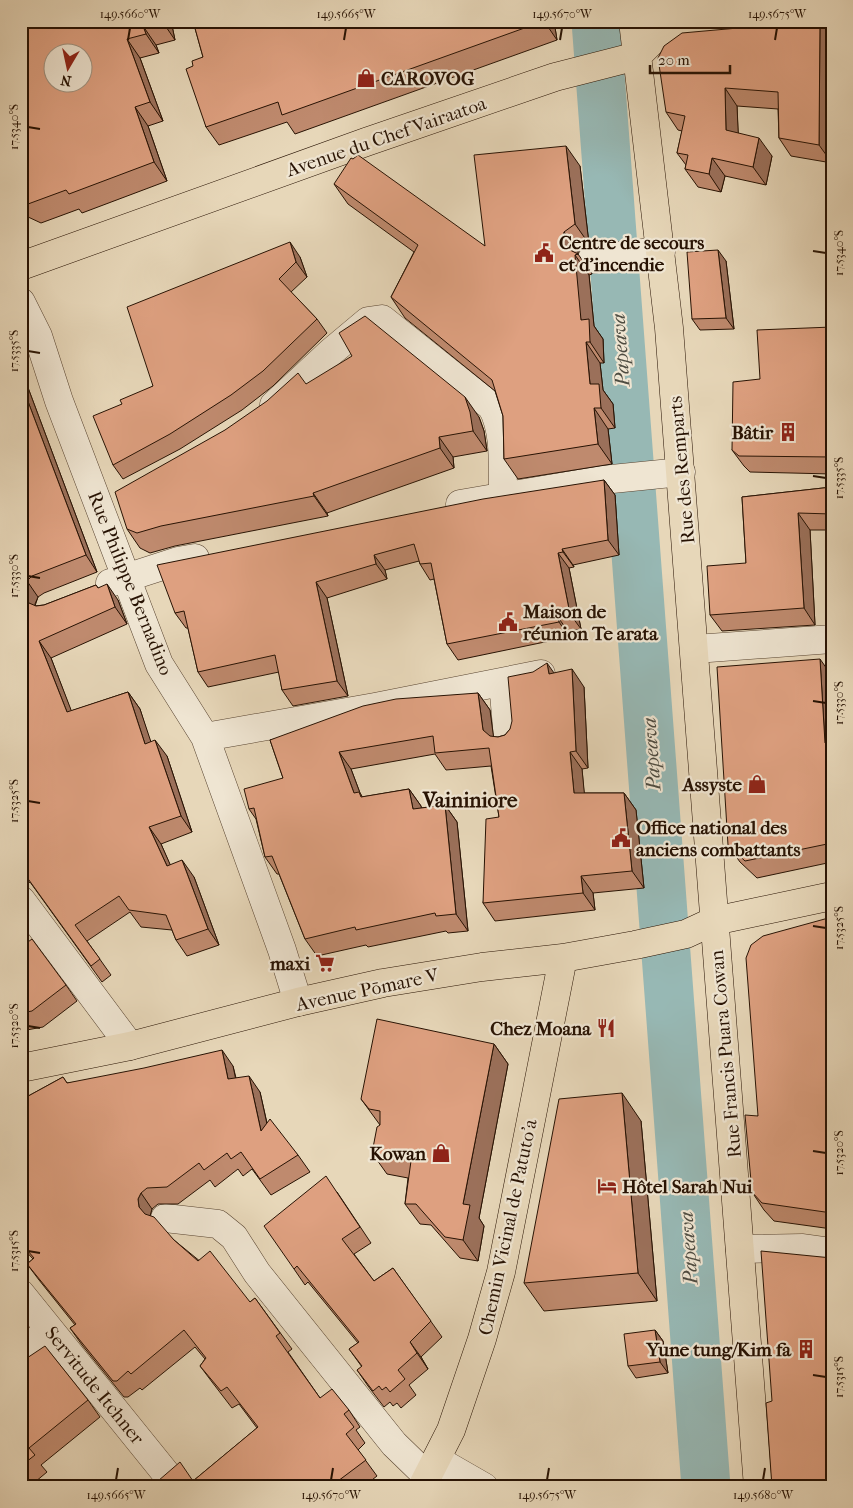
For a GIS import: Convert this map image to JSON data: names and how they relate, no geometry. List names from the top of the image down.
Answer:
{
  "streets": {
    "main road": [
      "Avenue du Chef Vairaatoa",
      "Rue des Remparts",
      "Avenue Pōmare V",
      "Rue Francis Puara Cowan",
      "Chemin Vicinal de Patuto'a"
    ],
    "street": ["Rue Philippe Bernadino", "Servitude Itchner"]
  },
  "crossings": [
    ["Avenue du Chef Vairaatoa", "Rue des Remparts"],
    ["Rue des Remparts", "Avenue Pōmare V"],
    ["Rue des Remparts", "Rue Francis Puara Cowan"],
    ["Rue Philippe Bernadino", "Avenue Pōmare V"],
    ["Avenue Pōmare V", "Rue Francis Puara Cowan"],
    ["Avenue Pōmare V", "Chemin Vicinal de Patuto'a"]
  ],
  "districts": ["Vaininiore"],
  "water": ["Papeava"],
  "places": {
    "shop": ["CAROVOG", "Assyste", "Kowan"],
    "public building": ["Centre de secours et d'incendie", "Maison de réunion Te arata", "Office national des anciens combattants"],
    "building": ["Bâtir", "Yune tung/Kim fa"],
    "supermarket": ["maxi"],
    "restaurant": ["Chez Moana"],
    "hotel": ["Hôtel Sarah Nui"]
  },
  "scale_bar": "20 m",
  "north": "bottom",
  "coordinates": [
    "149.5660°W",
    "149.5665°W",
    "149.5670°W",
    "149.5675°W",
    "17.5340°S",
    "17.5335°S",
    "17.5330°S",
    "17.5325°S",
    "17.5320°S",
    "17.5315°S",
    "149.5680°W"
  ]
}
